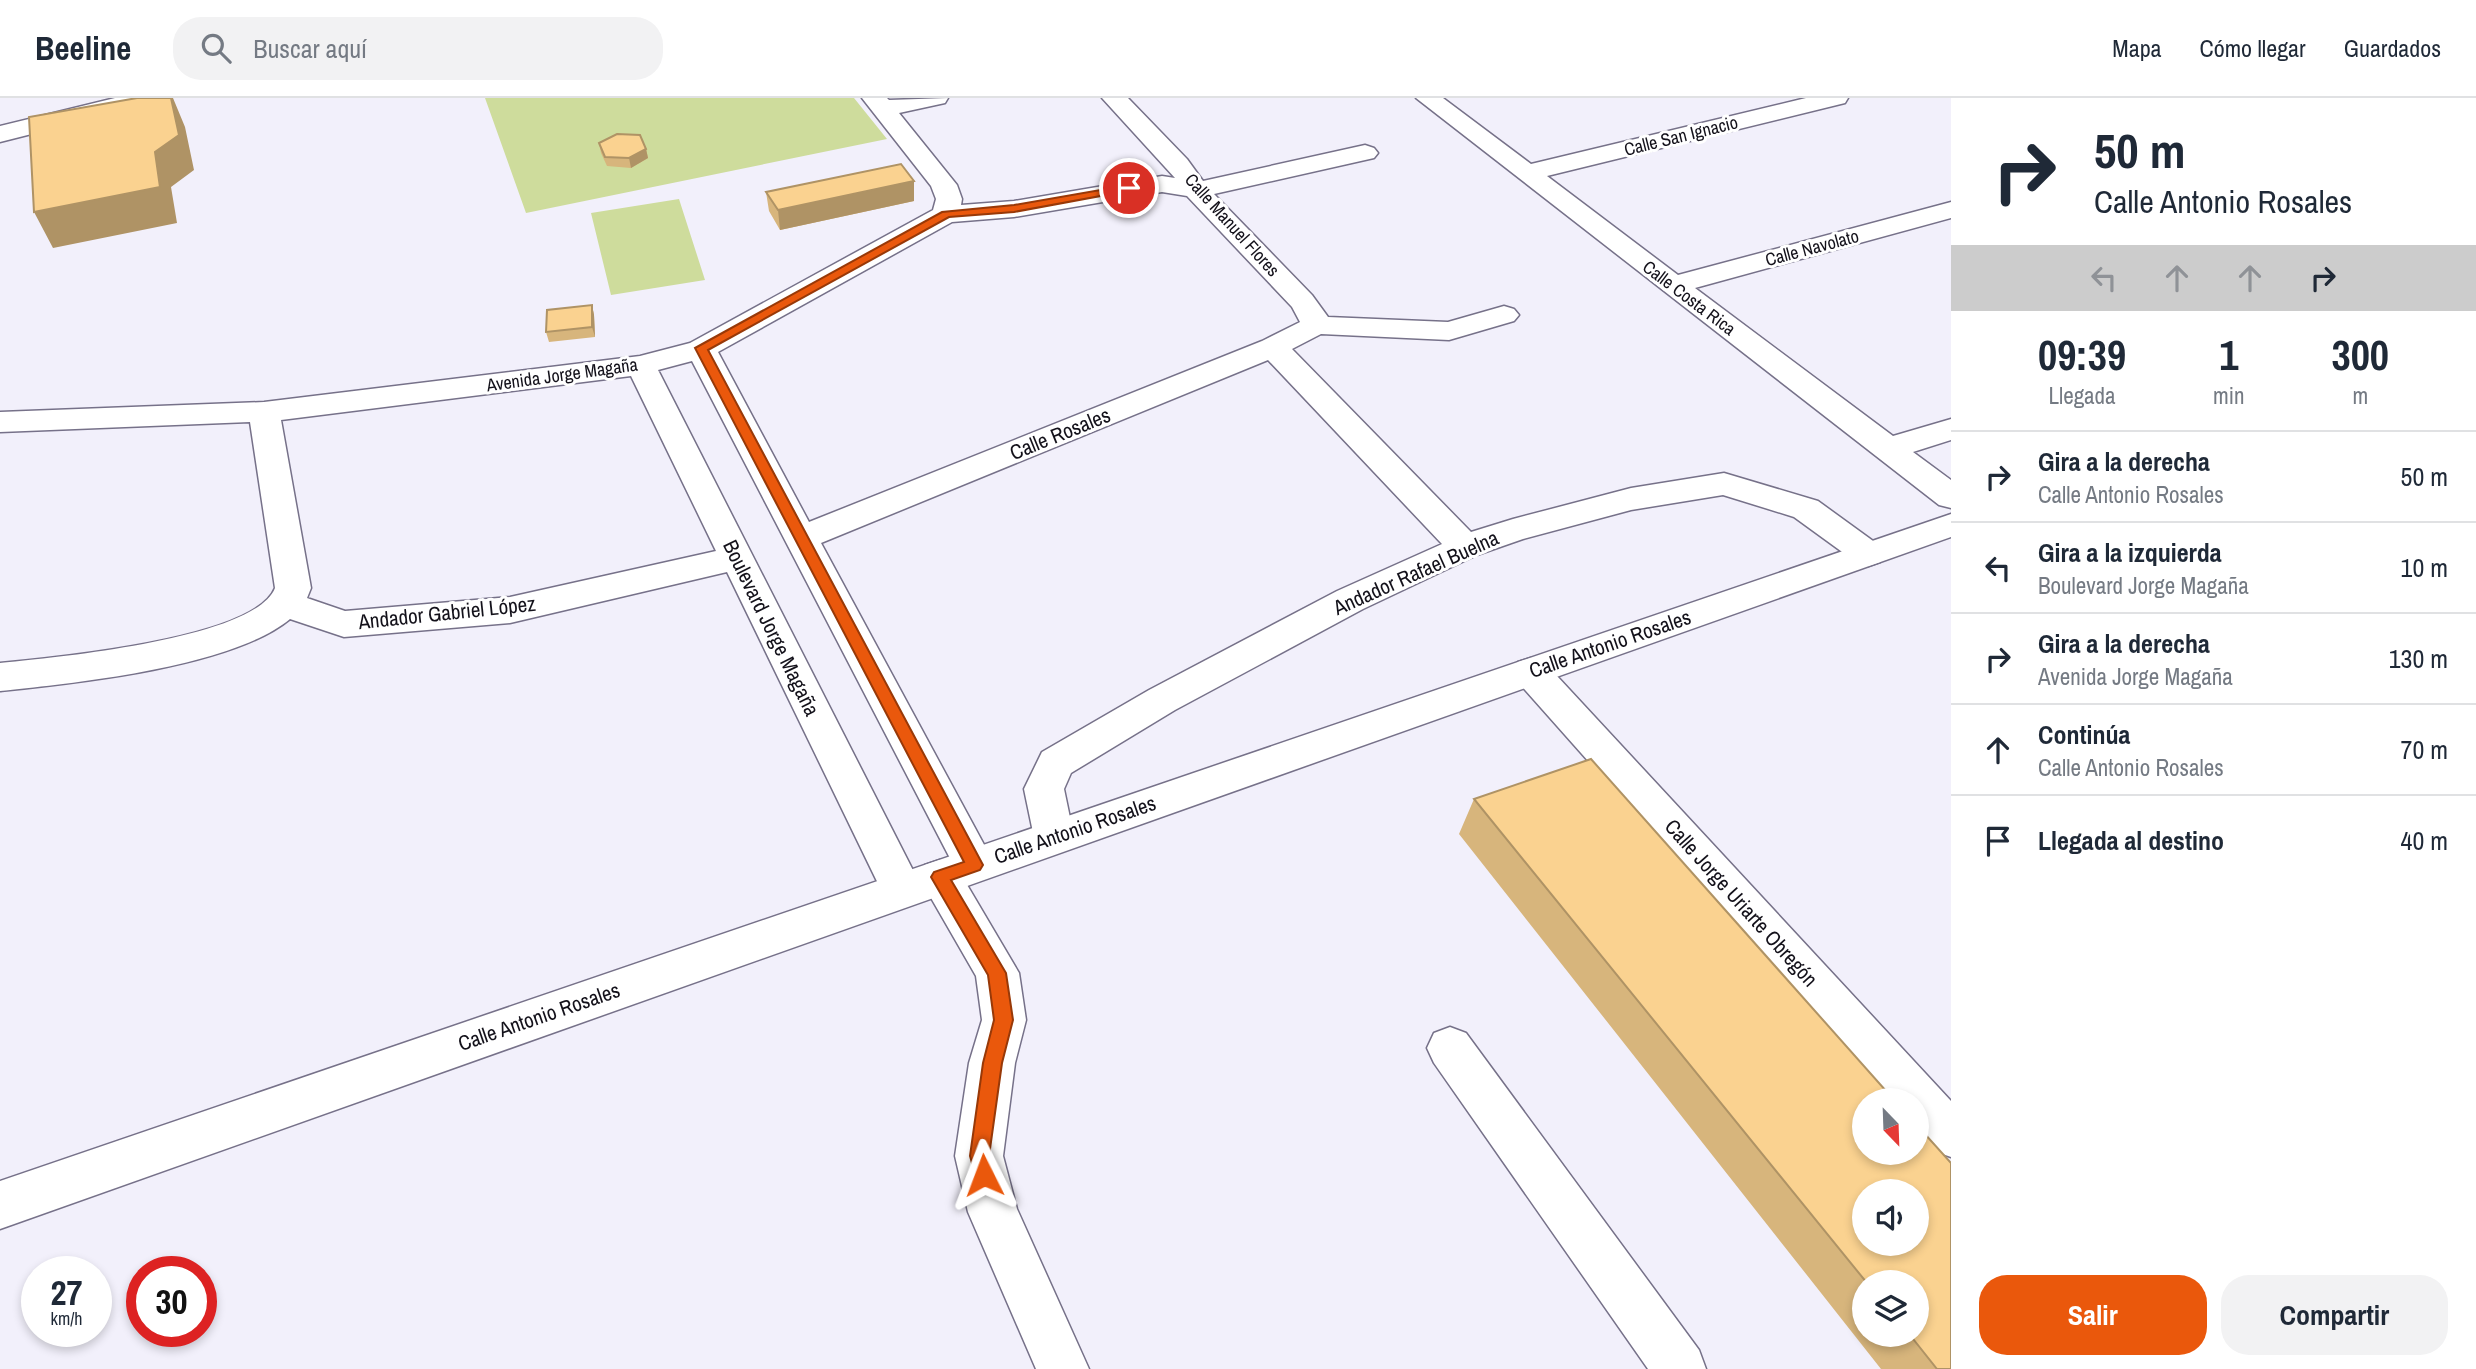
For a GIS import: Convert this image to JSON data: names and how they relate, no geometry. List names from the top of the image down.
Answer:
{
  "streets": {
    "street": [
      "Calle San Ignacio",
      "Calle Manuel Flores",
      "Calle Navolato",
      "Calle Costa Rica",
      "Avenida Jorge Magaña",
      "Calle Rosales",
      "Andador Rafael Buelna",
      "Andador Gabriel López",
      "Boulevard Jorge Magaña",
      "Calle Antonio Rosales",
      "Calle Jorge Uriarte Obregón"
    ]
  },
  "crossings": [
    ["Calle San Ignacio", "Calle Costa Rica"],
    ["Calle Manuel Flores", "Calle Rosales"],
    ["Calle Navolato", "Calle Costa Rica"],
    ["Avenida Jorge Magaña", "Boulevard Jorge Magaña"],
    ["Andador Rafael Buelna", "Calle Antonio Rosales"],
    ["Andador Gabriel López", "Boulevard Jorge Magaña"],
    ["Boulevard Jorge Magaña", "Calle Antonio Rosales"],
    ["Calle Antonio Rosales", "Calle Jorge Uriarte Obregón"]
  ],
  "north": "bottom right",
  "page": {
    "header": "Beeline",
    "search": "Buscar aquí",
    "nav": ["Mapa", "Cómo llegar", "Guardados"],
    "turn": ["50 m", "Calle Antonio Rosales"],
    "eta": [
      "09:39",
      "Llegada",
      "1",
      "min",
      "300",
      "m"
    ],
    "list": [
      {
        "name": "Gira a la derecha",
        "note": "Calle Antonio Rosales",
        "value": "50 m"
      },
      {
        "name": "Gira a la izquierda",
        "note": "Boulevard Jorge Magaña",
        "value": "10 m"
      },
      {
        "name": "Gira a la derecha",
        "note": "Avenida Jorge Magaña",
        "value": "130 m"
      },
      {
        "name": "Continúa",
        "note": "Calle Antonio Rosales",
        "value": "70 m"
      },
      {
        "name": "Llegada al destino",
        "value": "40 m"
      }
    ],
    "speed": "27 km/h",
    "limit": "30",
    "buttons": ["Salir", "Compartir"]
  }
}
